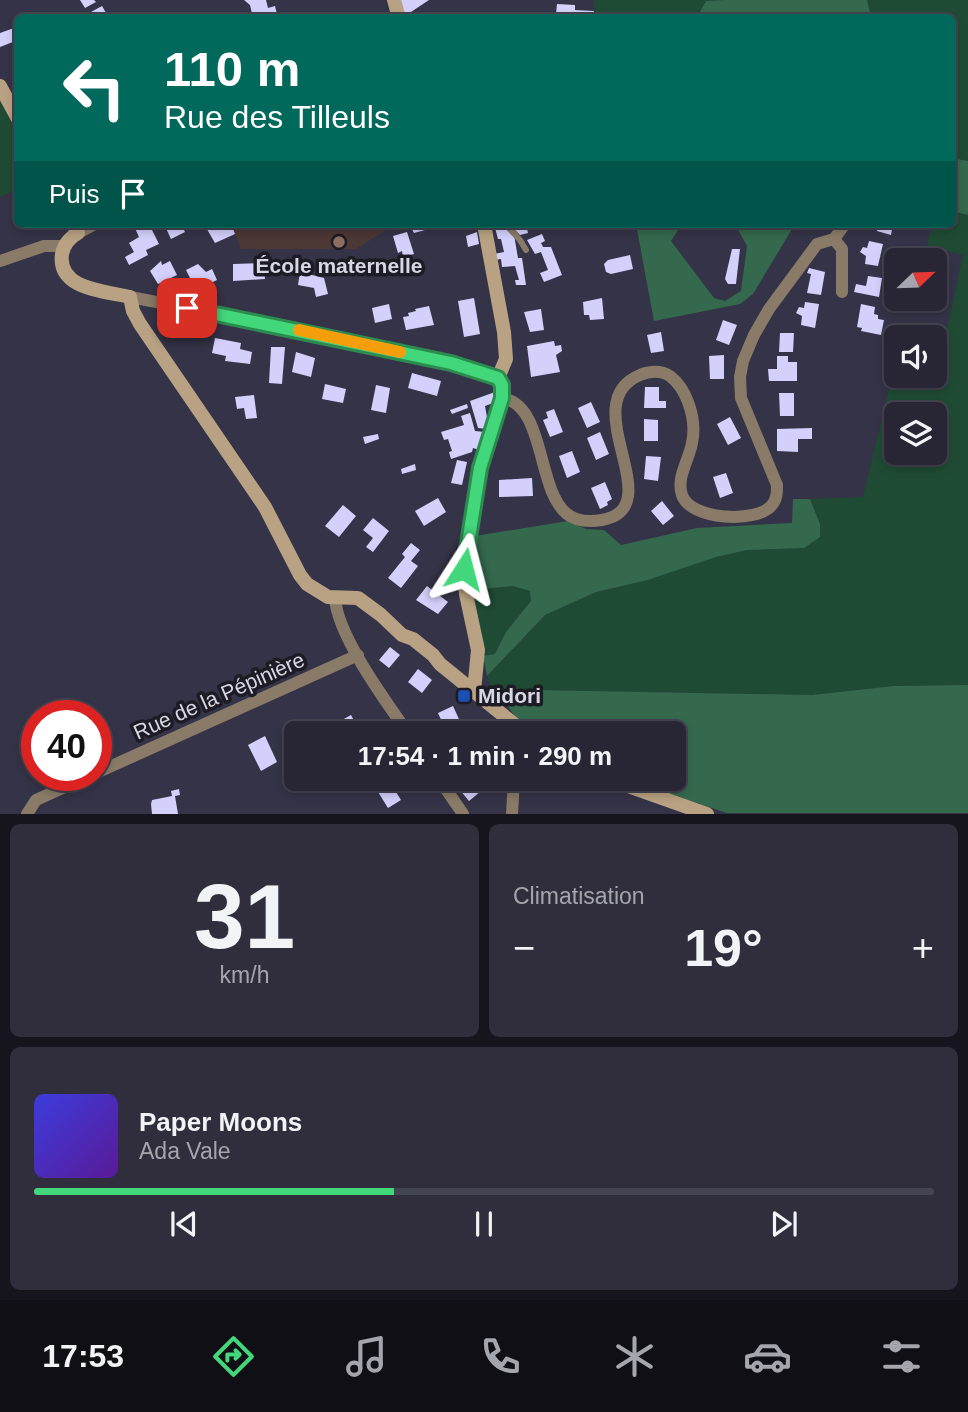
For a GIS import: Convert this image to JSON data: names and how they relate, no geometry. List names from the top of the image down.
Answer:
{
  "streets": {
    "street": ["Rue de la Pépinière"]
  },
  "places": {
    "other": ["École maternelle"],
    "transit": ["Midori"]
  },
  "north": "top right",
  "page": {
    "turn": ["110 m", "Rue des Tilleuls"],
    "then": "Puis",
    "limit": "40",
    "trip": "17:54 · 1 min · 290 m",
    "tile": [
      ["31", "km/h"],
      "Climatisation"
    ],
    "heat": ["−", "19°", "+"],
    "song": ["Paper Moons", "Ada Vale"],
    "tabs": "17:53"
  }
}
